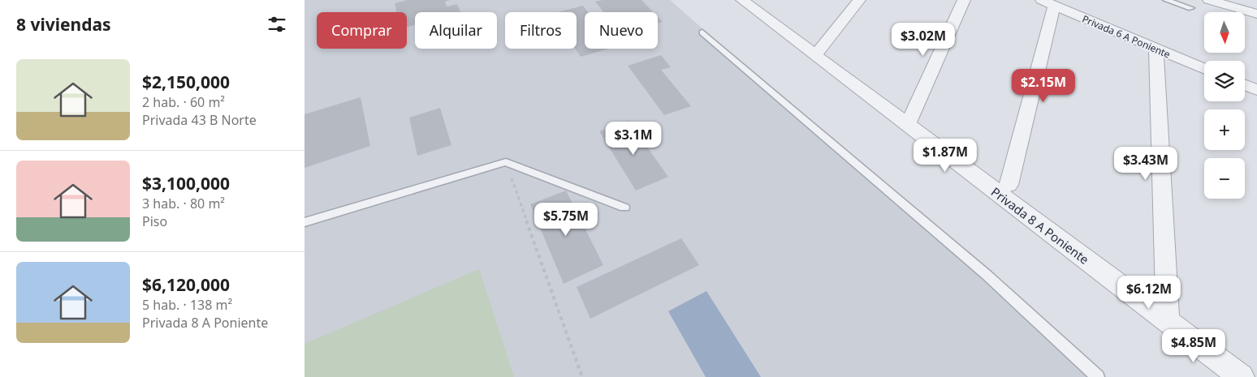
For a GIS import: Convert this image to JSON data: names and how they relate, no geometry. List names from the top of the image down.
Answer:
{
  "streets": {
    "street": ["Privada 6 A Poniente", "Privada 8 A Poniente"]
  },
  "north": "bottom",
  "page": {
    "heading": "8 viviendas",
    "map_buttons": ["+", "−"],
    "chip": [
      "Comprar",
      "Alquilar",
      "Filtros",
      "Nuevo"
    ],
    "price": [
      "$3.02M",
      "$2.15M",
      "$3.1M",
      "$1.87M",
      "$3.43M",
      "$5.75M",
      "$6.12M",
      "$4.85M"
    ],
    "list": [
      {
        "name": "$2,150,000",
        "note": "2 hab. · 60 m² · Privada 43 B Norte"
      },
      {
        "name": "$3,100,000",
        "note": "3 hab. · 80 m² · Piso"
      },
      {
        "name": "$6,120,000",
        "note": "5 hab. · 138 m² · Privada 8 A Poniente"
      }
    ]
  }
}
